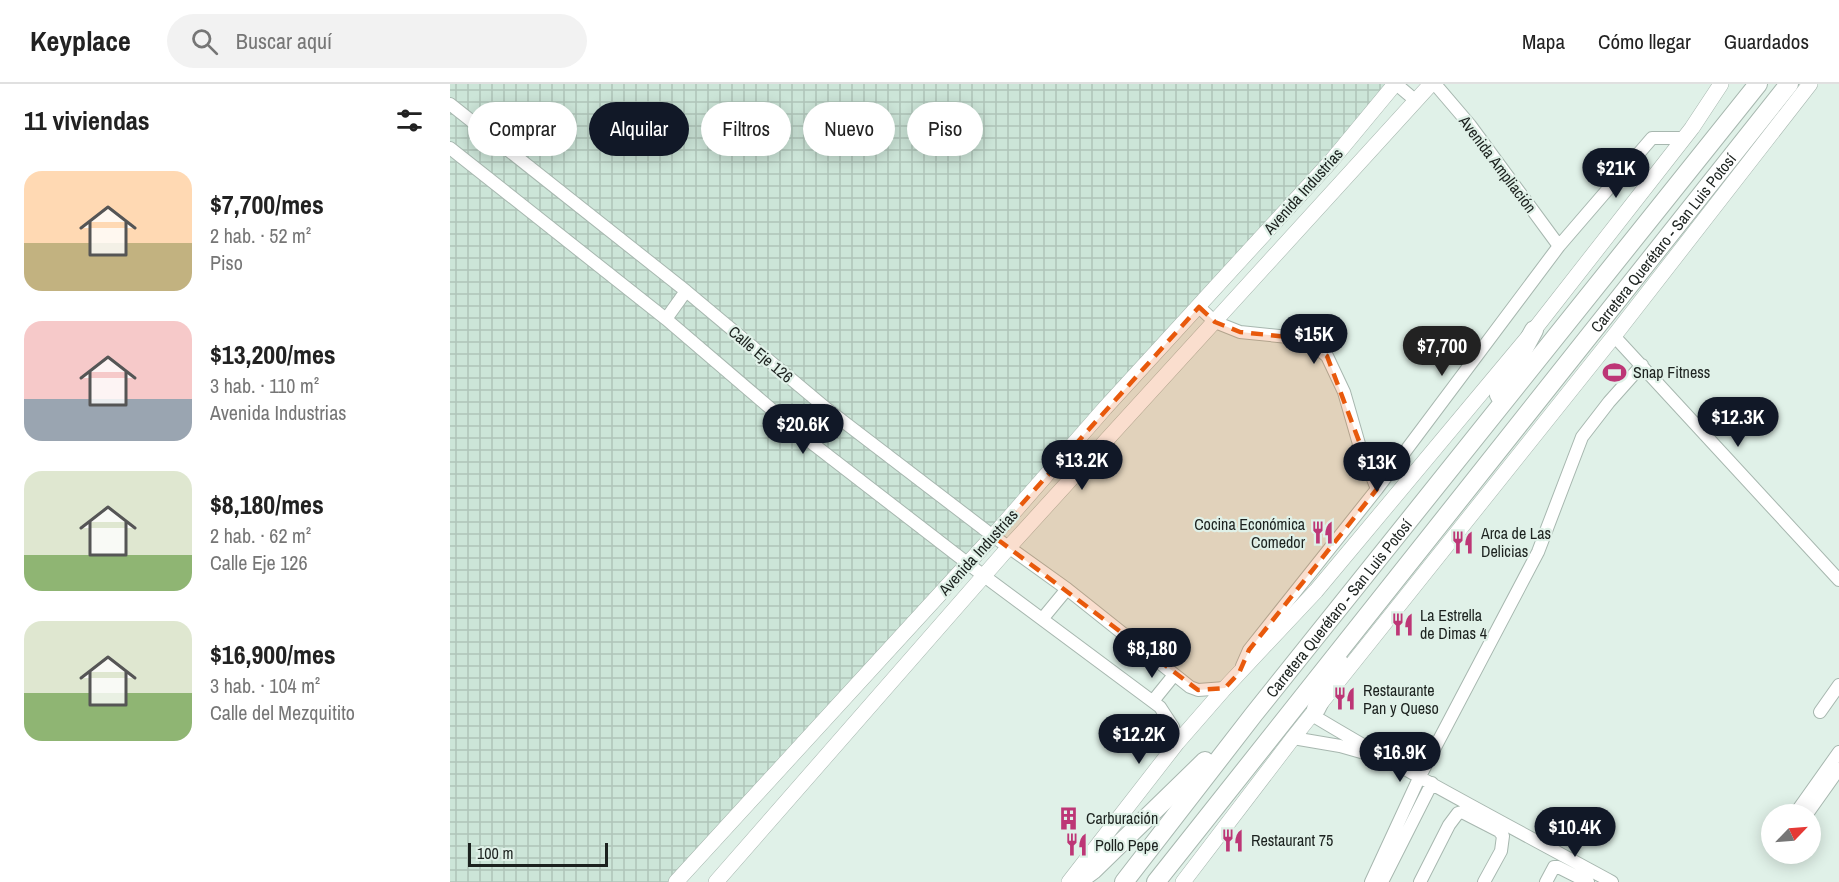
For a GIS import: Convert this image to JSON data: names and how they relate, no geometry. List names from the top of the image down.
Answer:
{
  "streets": {
    "highway": ["Carretera Querétaro - San Luis Potosí"],
    "main road": ["Avenida Industrias"],
    "street": ["Avenida Ampliación", "Calle Eje 126"]
  },
  "crossings": [
    ["Avenida Ampliación", "Avenida Industrias"],
    ["Avenida Industrias", "Calle Eje 126"]
  ],
  "places": {
    "sports": ["Snap Fitness"],
    "restaurant": [
      "Cocina Económica Comedor",
      "Arca de Las Delicias",
      "La Estrella de Dimas 4",
      "Restaurante Pan y Queso",
      "Restaurant 75",
      "Pollo Pepe"
    ],
    "building": ["Carburación"]
  },
  "scale_bar": "100 m",
  "north": "top right",
  "page": {
    "header": "Keyplace",
    "search": "Buscar aquí",
    "nav": ["Mapa", "Cómo llegar", "Guardados"],
    "heading": "11 viviendas",
    "chip": [
      "Comprar",
      "Alquilar",
      "Filtros",
      "Nuevo",
      "Piso"
    ],
    "price": [
      "$21K",
      "$15K",
      "$7,700",
      "$12.3K",
      "$20.6K",
      "$13.2K",
      "$13K",
      "$8,180",
      "$12.2K",
      "$16.9K",
      "$10.4K"
    ],
    "list": [
      {
        "name": "$7,700/mes",
        "note": "2 hab. · 52 m² · Piso"
      },
      {
        "name": "$13,200/mes",
        "note": "3 hab. · 110 m² · Avenida Industrias"
      },
      {
        "name": "$8,180/mes",
        "note": "2 hab. · 62 m² · Calle Eje 126"
      },
      {
        "name": "$16,900/mes",
        "note": "3 hab. · 104 m² · Calle del Mezquitito"
      }
    ],
    "scale": "100 m"
  }
}
